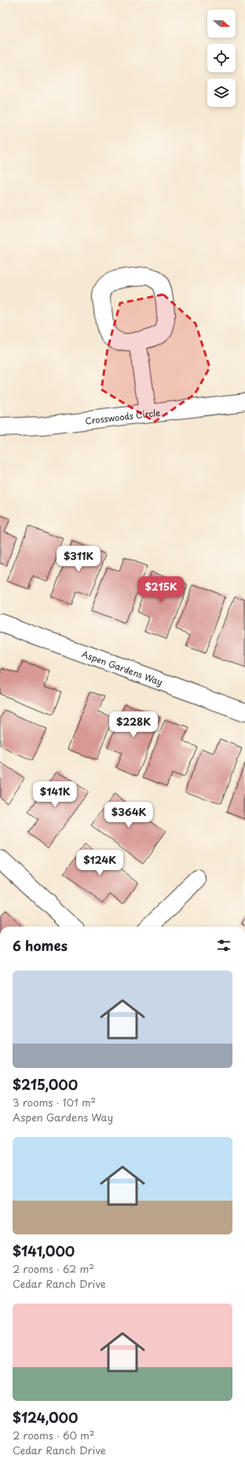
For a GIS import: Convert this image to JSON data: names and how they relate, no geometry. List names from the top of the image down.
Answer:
{
  "streets": {
    "street": ["Crosswoods Circle", "Aspen Gardens Way"]
  },
  "north": "right",
  "page": {
    "price": [
      "$311K",
      "$215K",
      "$228K",
      "$141K",
      "$364K",
      "$124K"
    ],
    "heading": "6 homes",
    "list": [
      {
        "name": "$215,000",
        "note": "3 rooms · 101 m² · Aspen Gardens Way"
      },
      {
        "name": "$141,000",
        "note": "2 rooms · 62 m² · Cedar Ranch Drive"
      },
      {
        "name": "$124,000",
        "note": "2 rooms · 60 m² · Cedar Ranch Drive"
      }
    ]
  }
}
